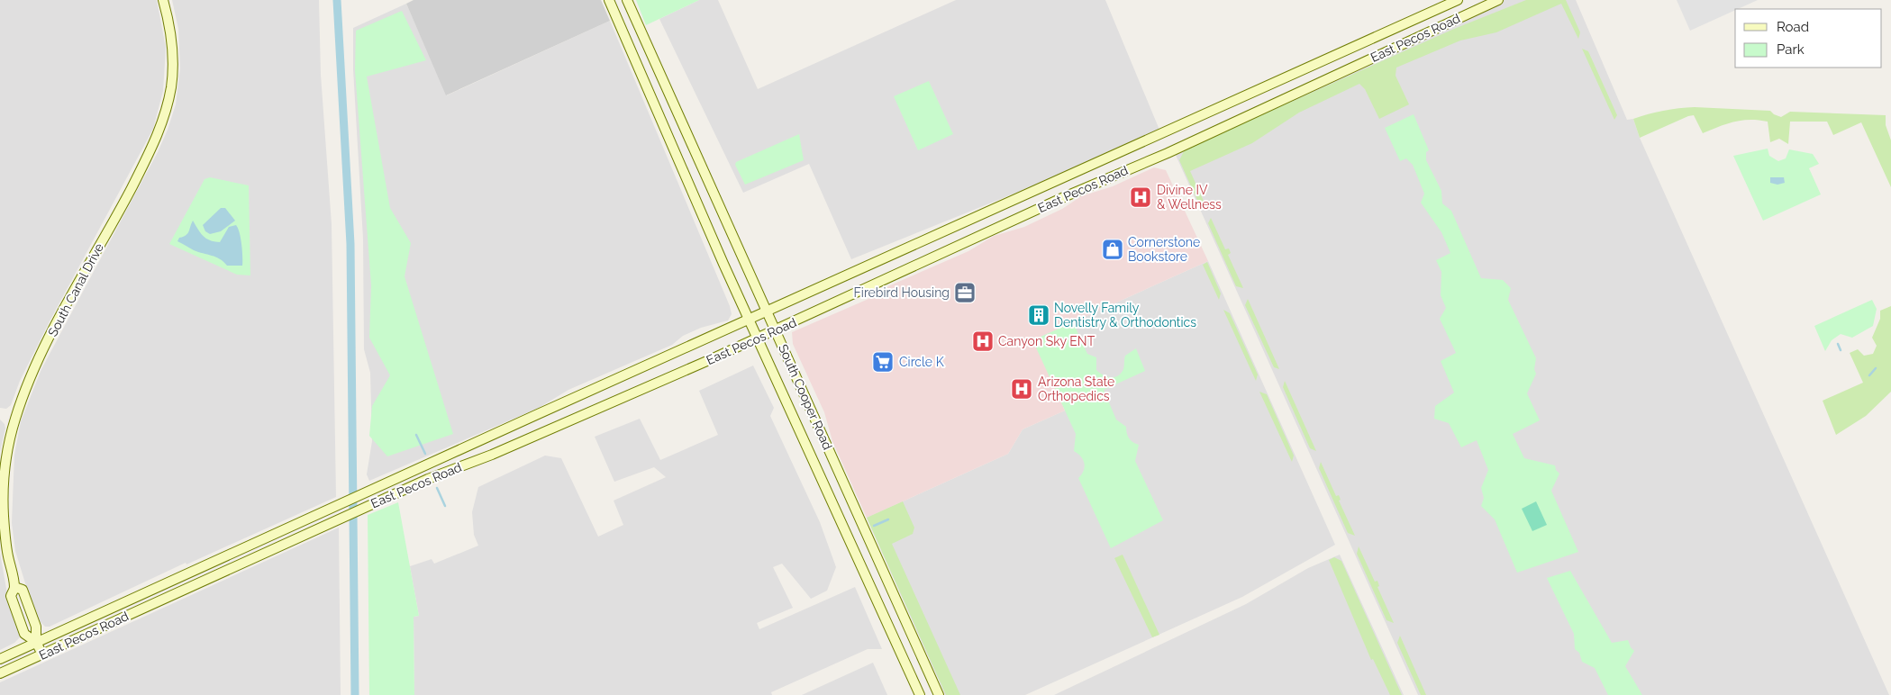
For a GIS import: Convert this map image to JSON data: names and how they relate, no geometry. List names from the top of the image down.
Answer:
{
  "streets": {
    "main road": ["East Pecos Road", "South Canal Drive", "South Cooper Road"]
  },
  "crossings": [
    ["East Pecos Road", "South Canal Drive"],
    ["East Pecos Road", "South Cooper Road"]
  ],
  "places": {
    "hospital": ["Divine IV & Wellness", "Canyon Sky ENT", "Arizona State Orthopedics"],
    "shop": ["Cornerstone Bookstore"],
    "office": ["Firebird Housing"],
    "building": ["Novelly Family Dentistry & Orthodontics"],
    "supermarket": ["Circle K"]
  },
  "legend": ["Road", "Park"]
}
